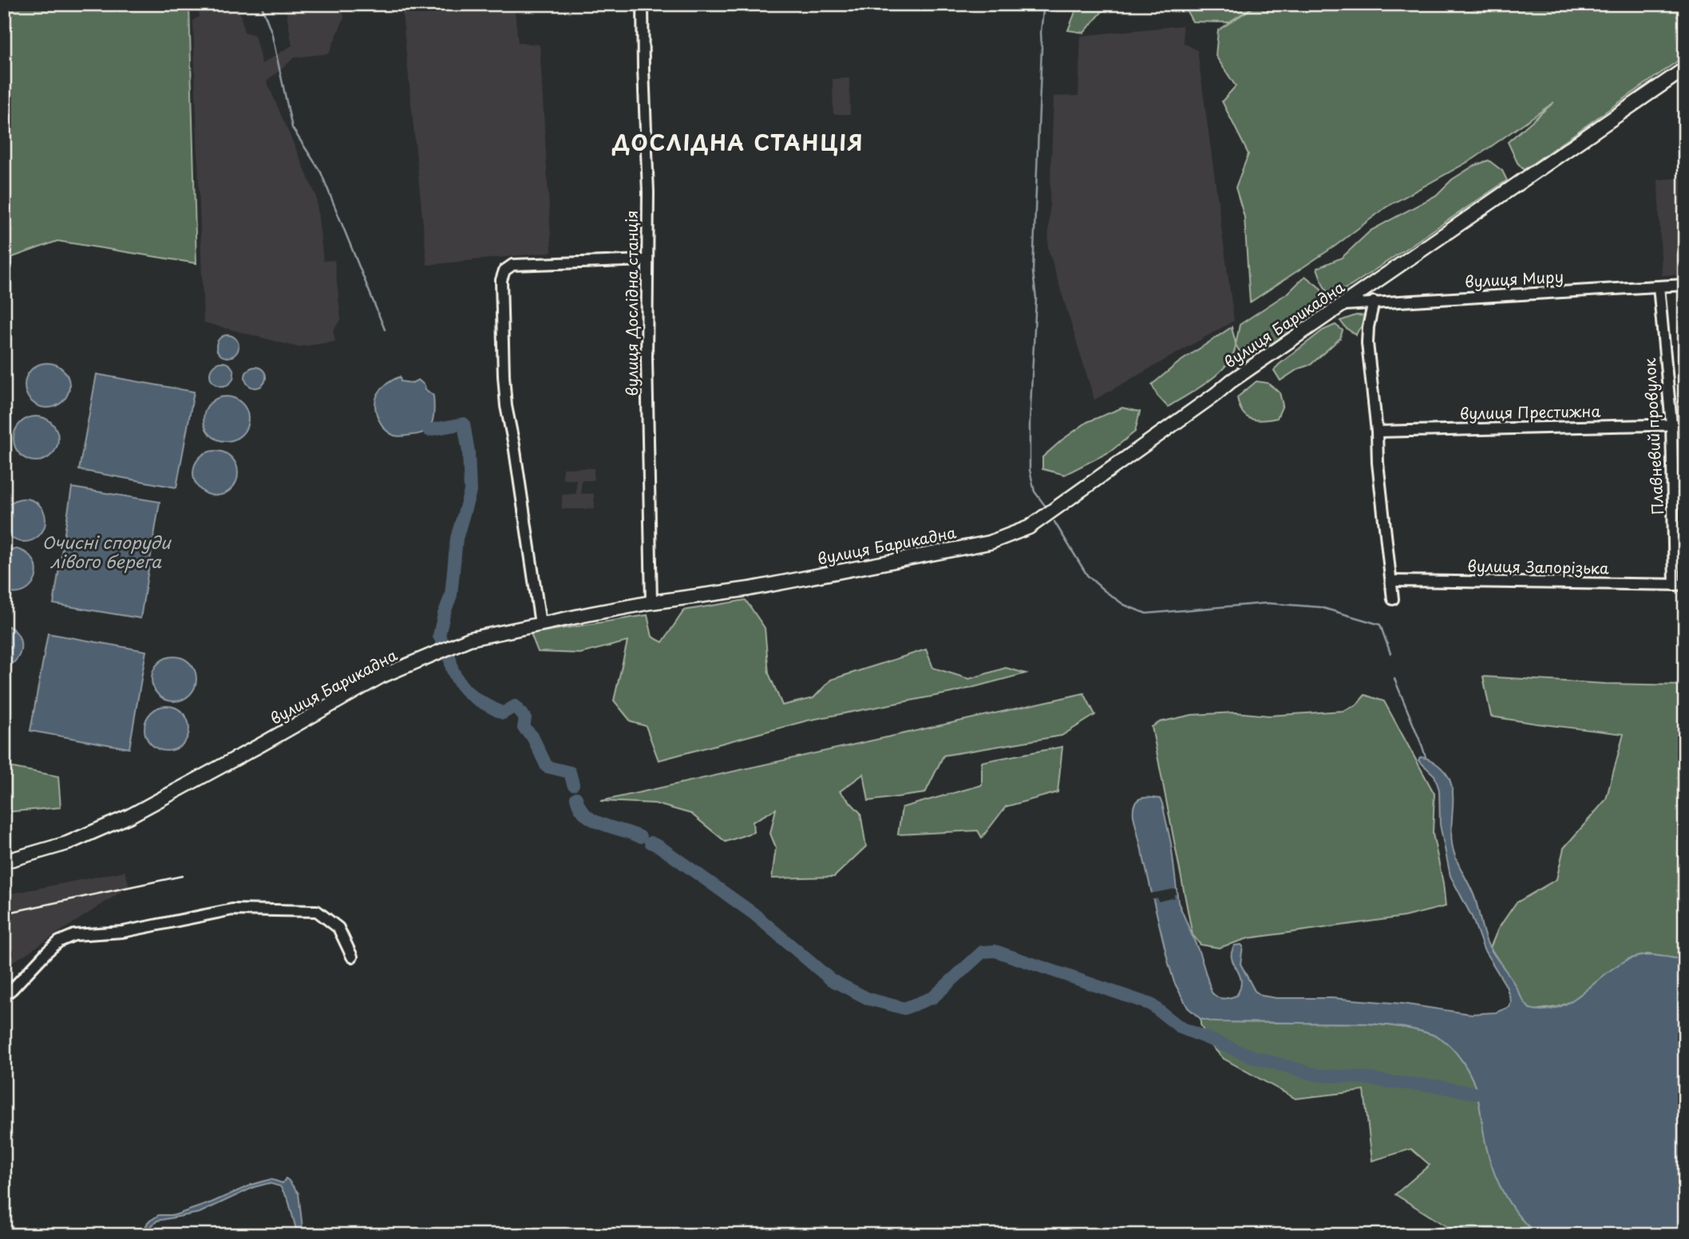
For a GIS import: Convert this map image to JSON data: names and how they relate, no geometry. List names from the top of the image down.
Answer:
{
  "streets": {
    "main road": ["вулиця Барикадна"],
    "street": [
      "вулиця Миру",
      "вулиця Дослідна станція",
      "вулиця Престижна",
      "Плавневий провулок",
      "вулиця Запорізька"
    ]
  },
  "crossings": [
    ["вулиця Миру", "вулиця Барикадна"],
    ["вулиця Миру", "Плавневий провулок"],
    ["вулиця Дослідна станція", "вулиця Барикадна"],
    ["вулиця Престижна", "Плавневий провулок"],
    ["Плавневий провулок", "вулиця Запорізька"]
  ],
  "districts": ["ДОСЛІДНА СТАНЦІЯ"],
  "water": ["Очисні споруди лівого берега"]
}
